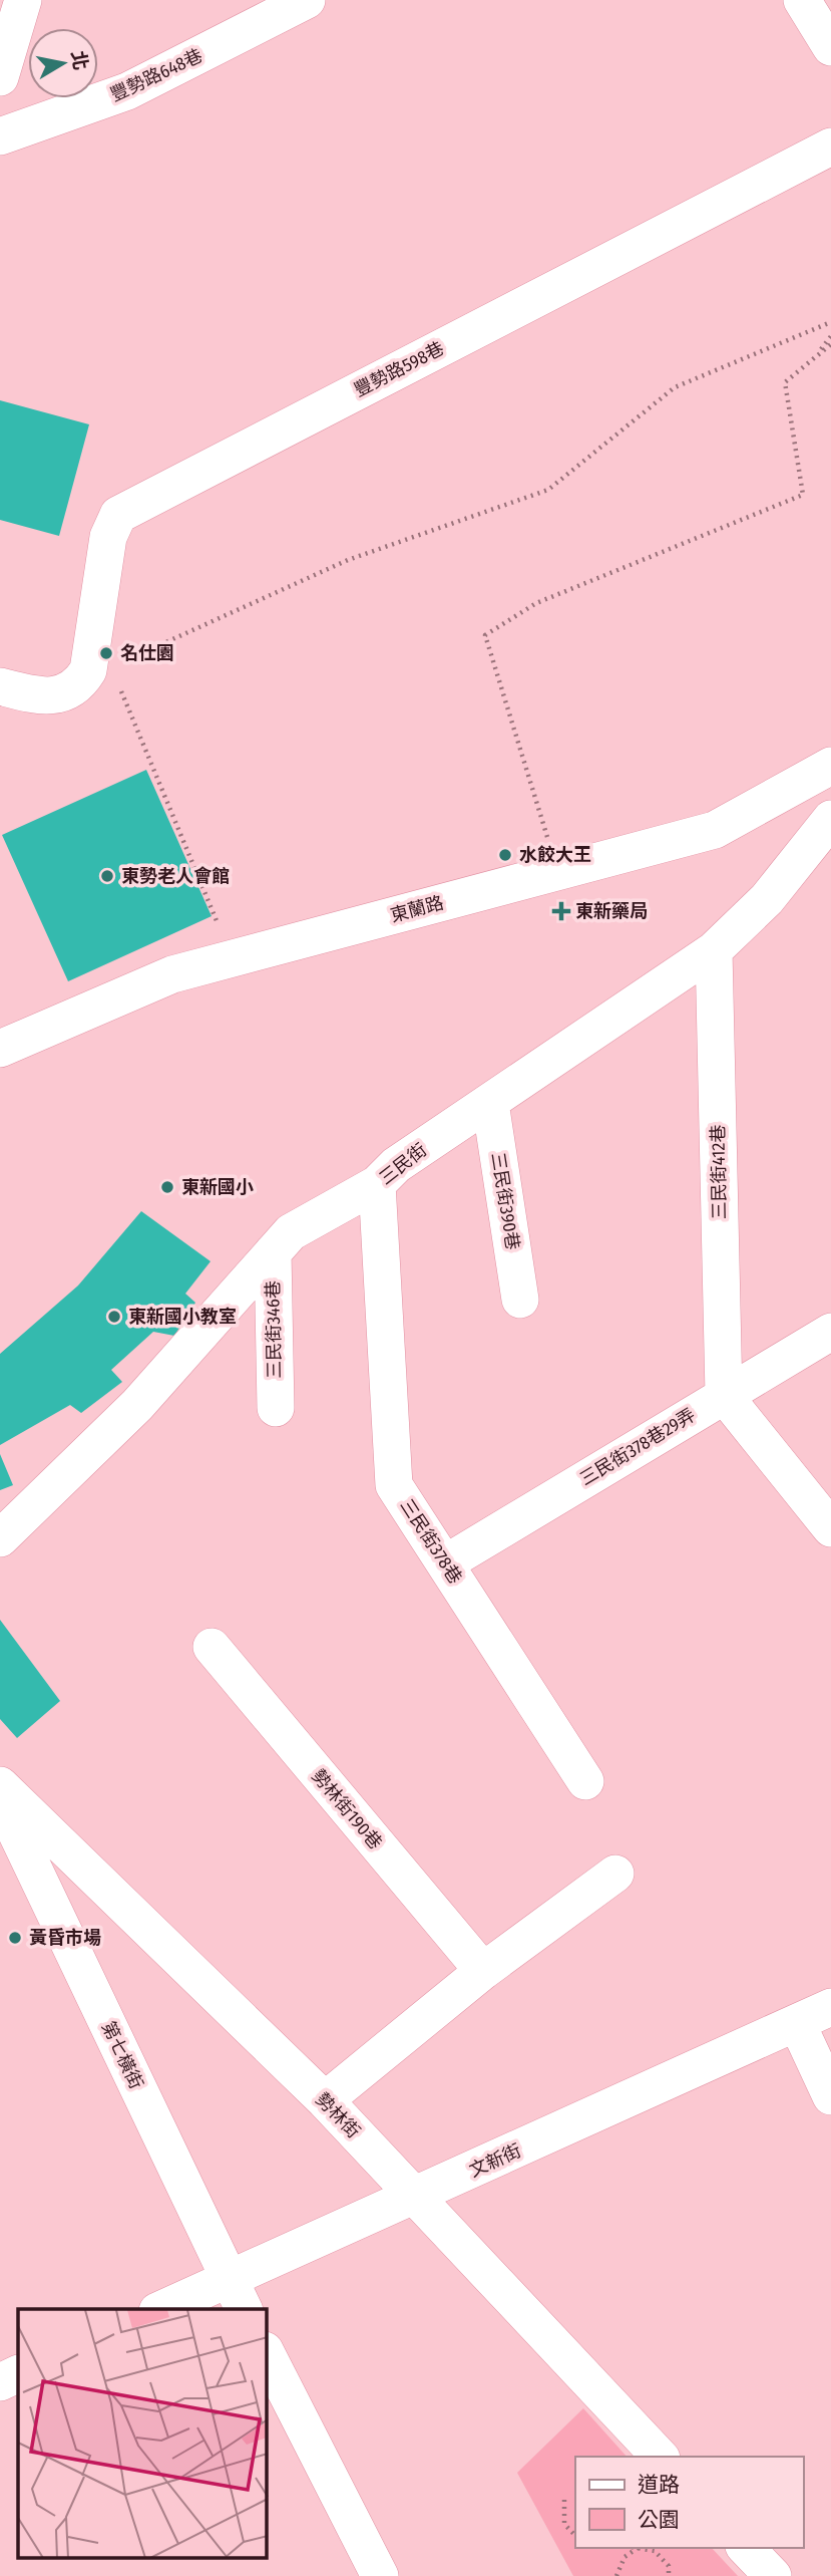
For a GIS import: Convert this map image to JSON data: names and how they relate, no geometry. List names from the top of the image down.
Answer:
{
  "streets": {
    "street": [
      "豐勢路648巷",
      "豐勢路598巷",
      "東蘭路",
      "三民街",
      "三民街412巷",
      "三民街390巷",
      "三民街346巷",
      "三民街378巷29弄",
      "三民街378巷",
      "勢林街190巷",
      "第七橫街",
      "勢林街",
      "文新街"
    ]
  },
  "crossings": [
    ["三民街", "三民街412巷"],
    ["三民街", "三民街390巷"],
    ["三民街", "三民街346巷"],
    ["三民街", "三民街378巷"],
    ["三民街412巷", "三民街378巷29弄"],
    ["三民街378巷29弄", "三民街378巷"],
    ["第七橫街", "文新街"],
    ["勢林街", "文新街"]
  ],
  "places": {
    "other": [
      "名仕園",
      "水餃大王",
      "東勢老人會館",
      "東新國小",
      "東新國小教室",
      "黃昏市場"
    ],
    "health": ["東新藥局"]
  },
  "legend": ["道路", "公園"],
  "north": "right"
}
